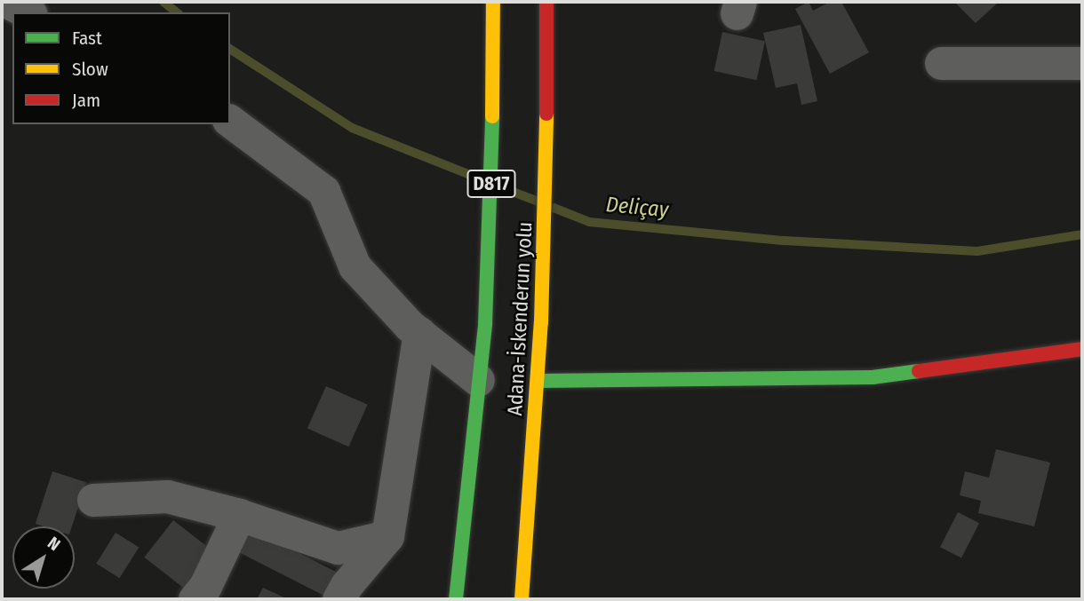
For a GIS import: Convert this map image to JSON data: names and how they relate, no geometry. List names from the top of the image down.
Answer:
{
  "streets": {
    "main road": ["D817", "Adana-İskenderun yolu"]
  },
  "water": ["Deliçay"],
  "legend": ["Fast", "Slow", "Jam"],
  "north": "top right"
}
